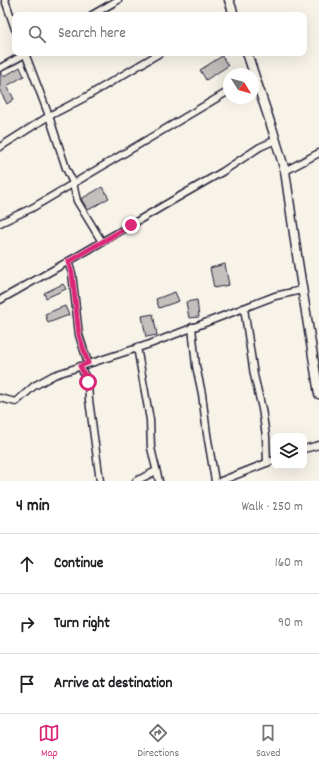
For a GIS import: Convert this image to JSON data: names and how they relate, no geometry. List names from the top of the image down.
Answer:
{
  "north": "bottom right",
  "page": {
    "search": "Search here",
    "heading": ["4 min", "Walk · 250 m"],
    "list": [
      ["Continue", "160 m"],
      ["Turn right", "90 m"],
      "Arrive at destination"
    ],
    "nav": ["Map", "Directions", "Saved"]
  }
}
